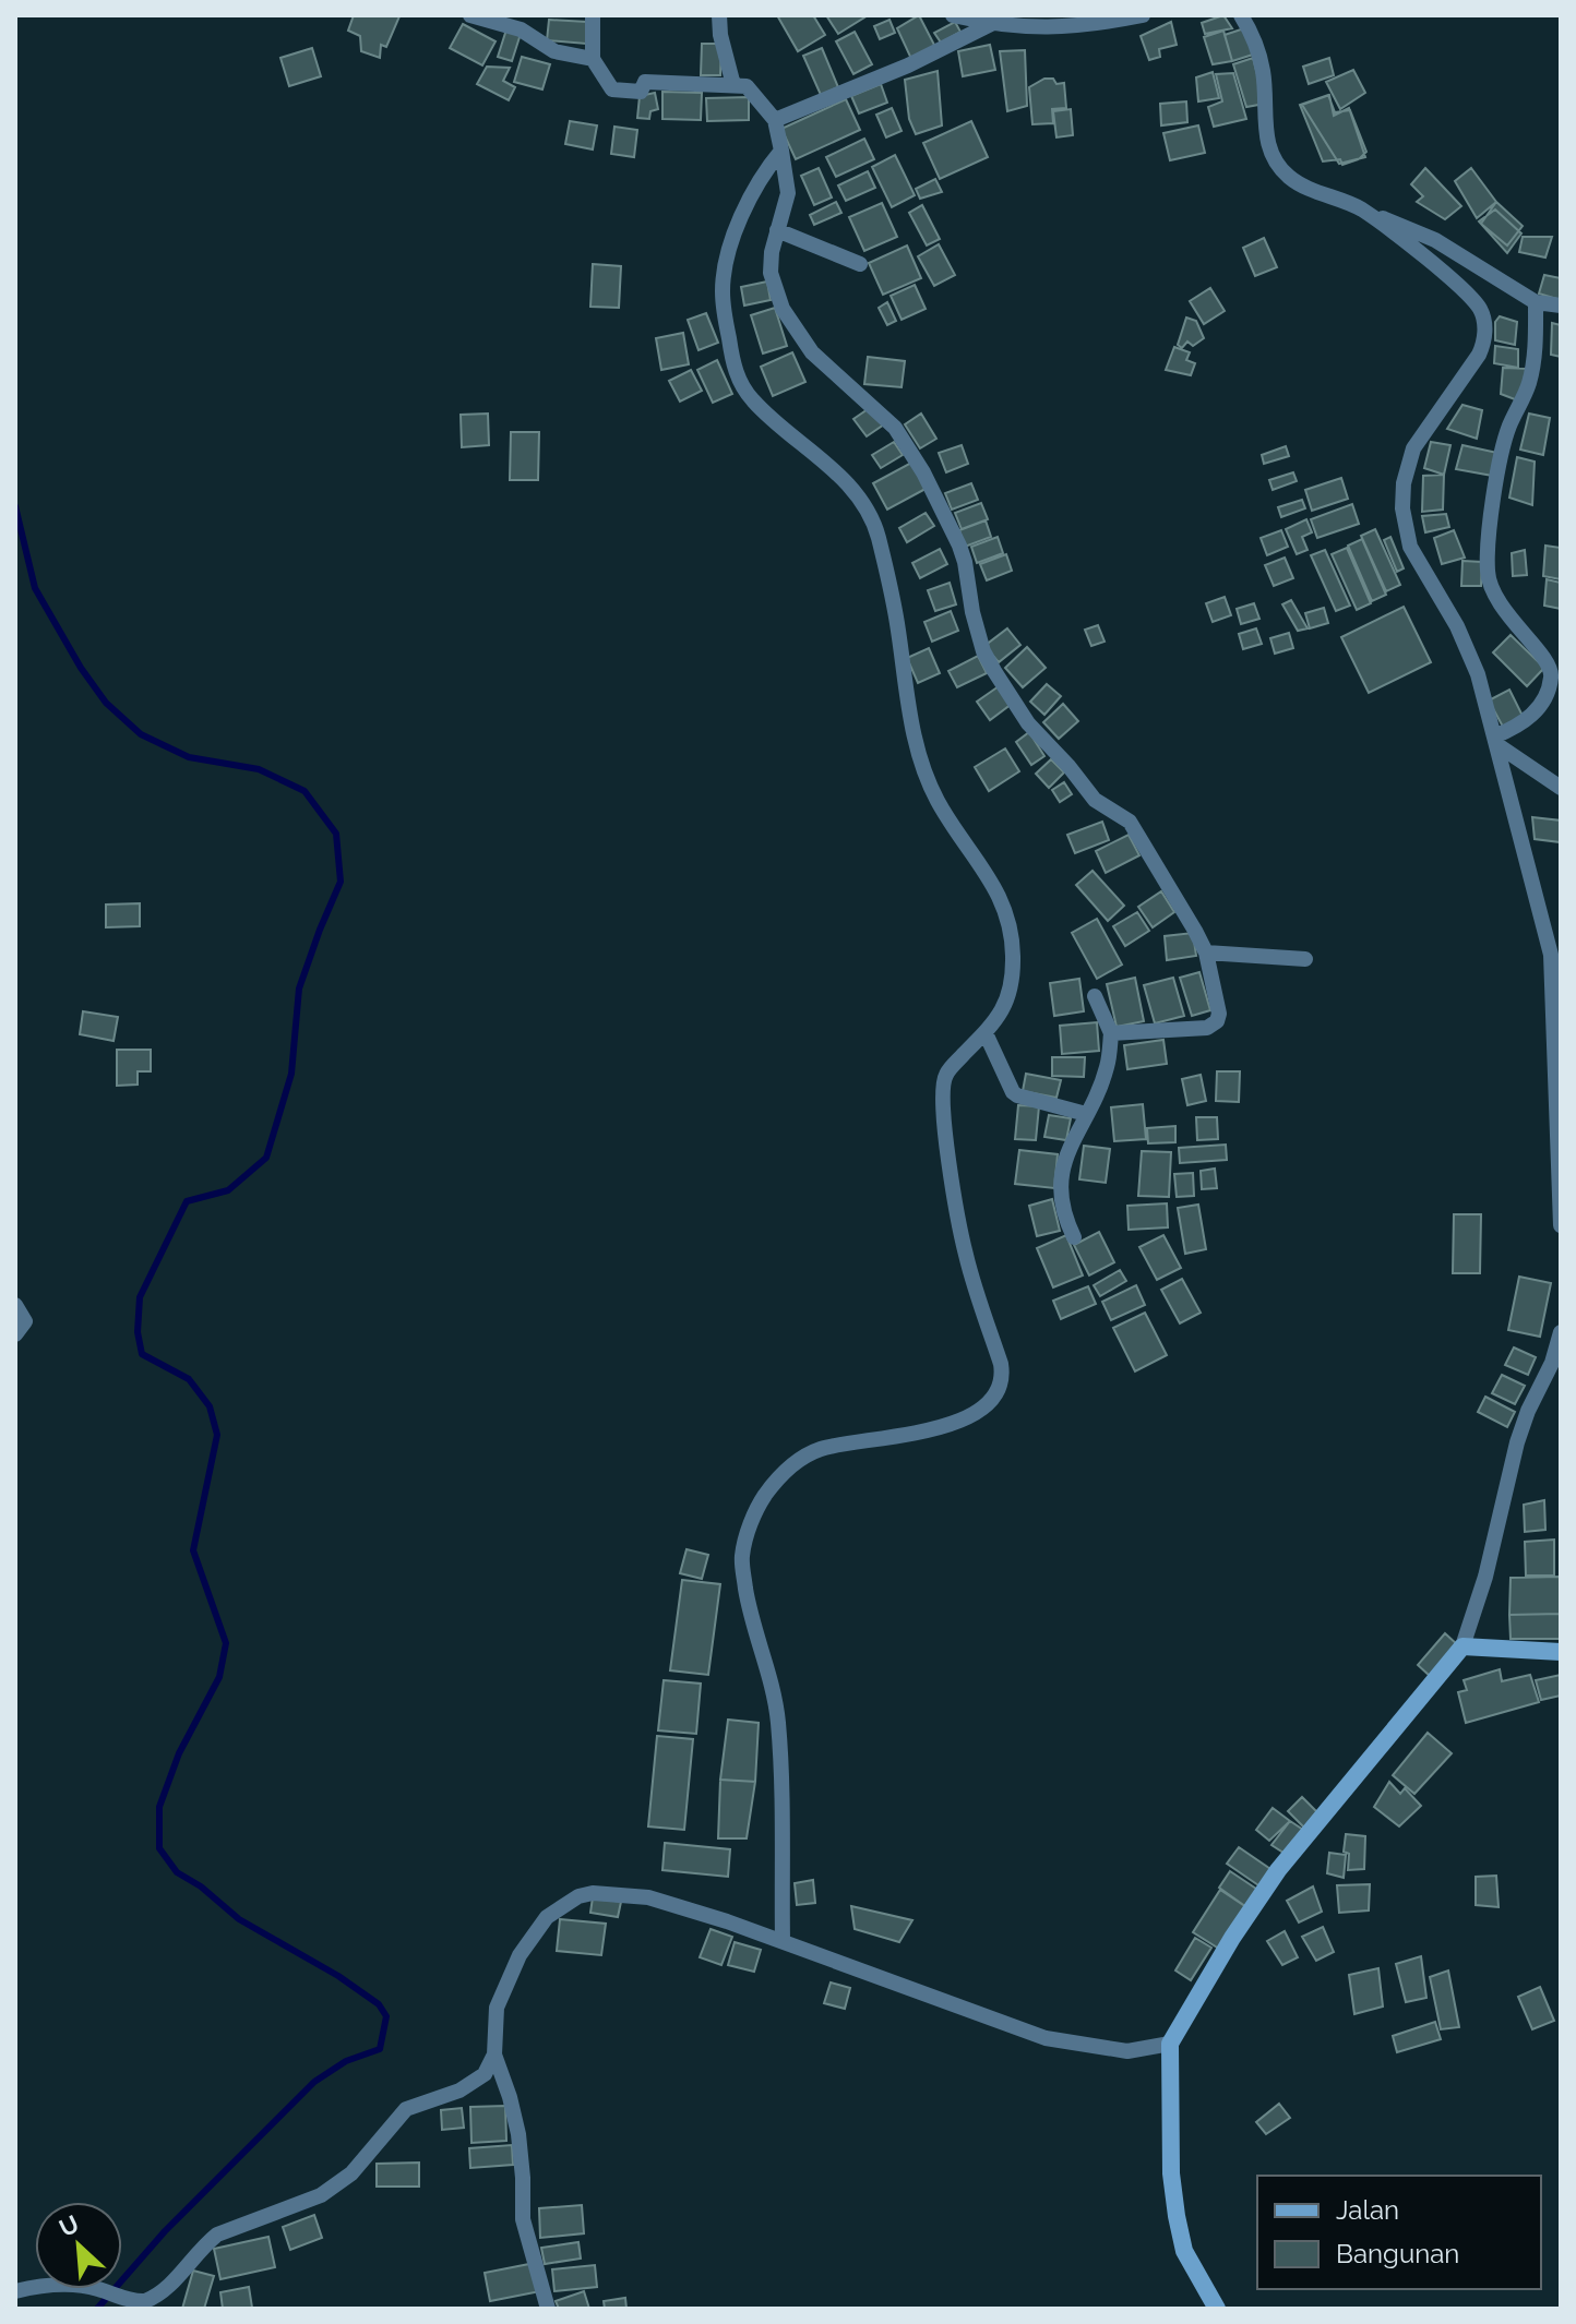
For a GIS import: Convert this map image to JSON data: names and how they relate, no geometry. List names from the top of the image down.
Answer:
{
  "legend": ["Jalan", "Bangunan"],
  "north": "top left"
}
